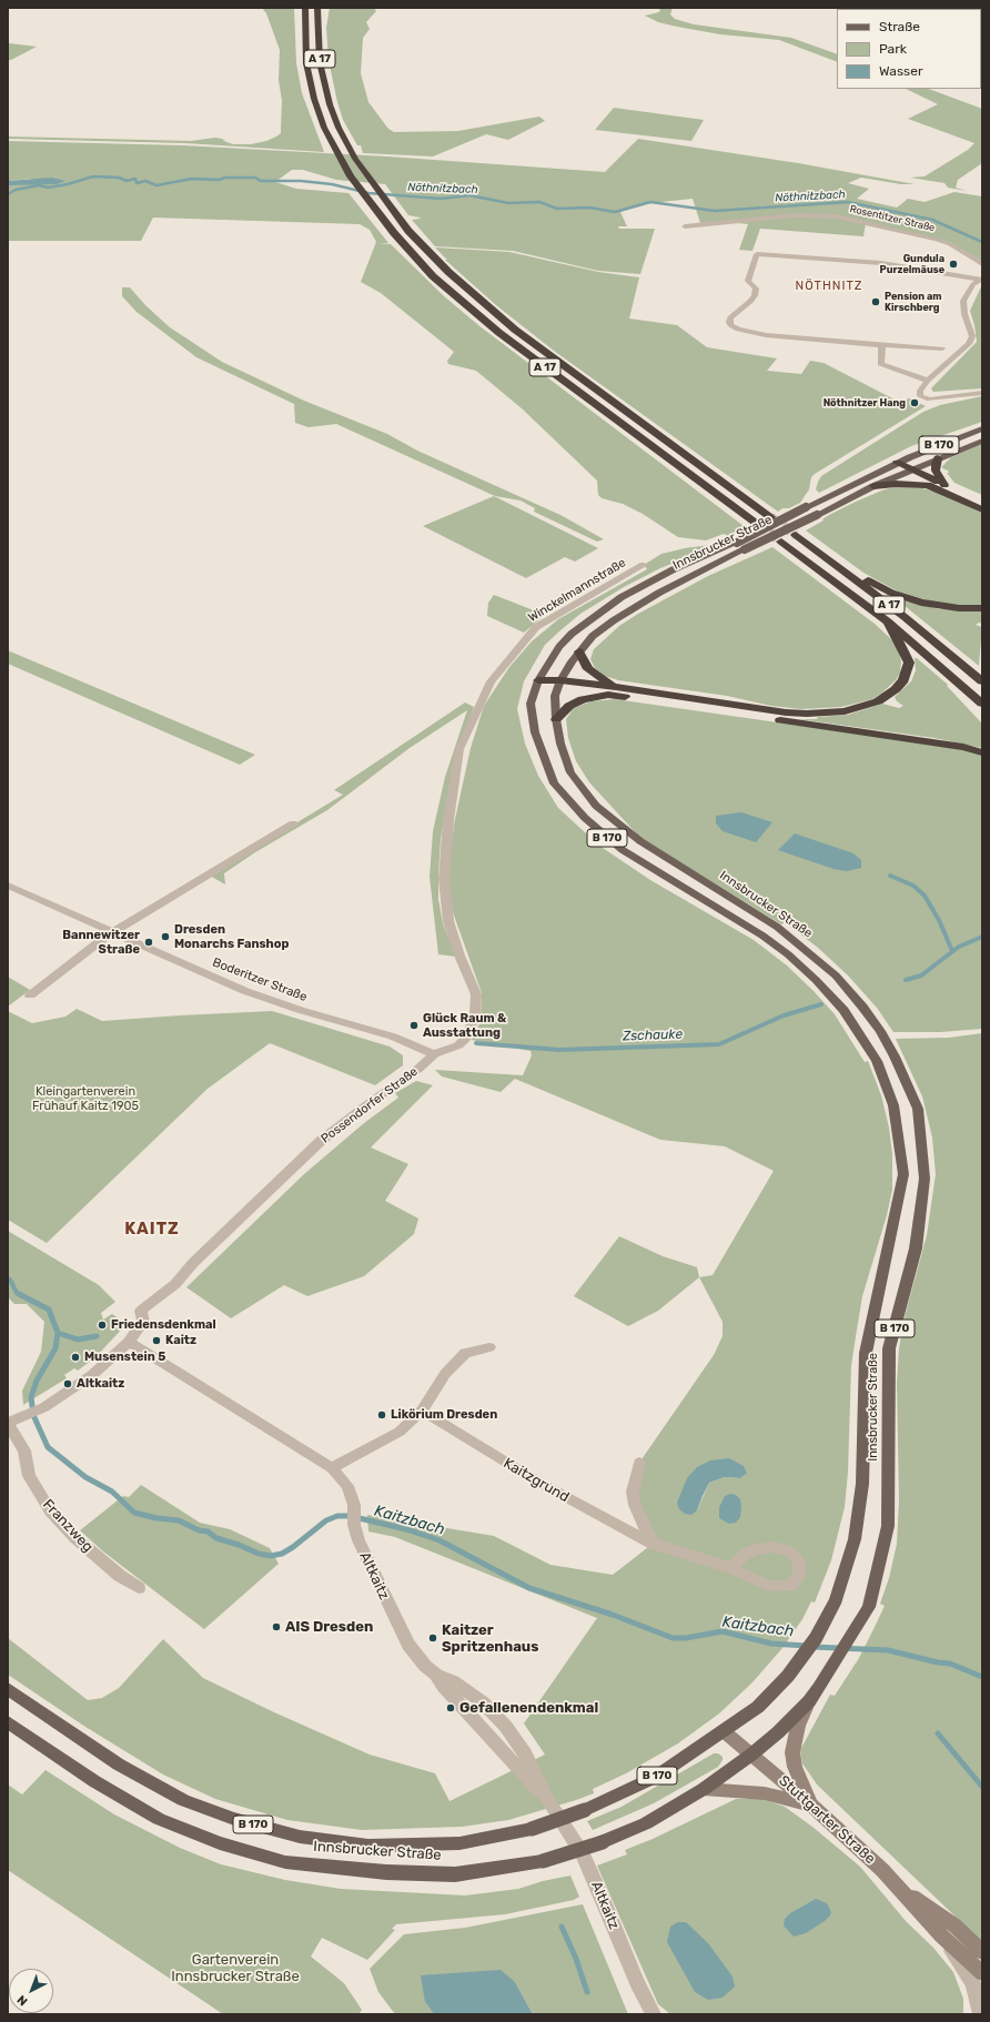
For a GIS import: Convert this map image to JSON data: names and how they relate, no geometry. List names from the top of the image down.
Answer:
{
  "streets": {
    "highway": ["A 17"],
    "main road": ["B 170", "Innsbrucker Straße", "Stuttgarter Straße"],
    "street": [
      "Rosentitzer Straße",
      "Winckelmannstraße",
      "Boderitzer Straße",
      "Possendorfer Straße",
      "Kaitzgrund",
      "Franzweg",
      "Altkaitz"
    ]
  },
  "crossings": [
    ["B 170", "Innsbrucker Straße"],
    ["Innsbrucker Straße", "Stuttgarter Straße"],
    ["Winckelmannstraße", "Possendorfer Straße"],
    ["Boderitzer Straße", "Possendorfer Straße"],
    ["Possendorfer Straße", "Franzweg"],
    ["Possendorfer Straße", "Altkaitz"]
  ],
  "districts": ["NÖTHNITZ", "KAITZ"],
  "water": ["Nöthnitzbach", "Zschauke", "Kaitzbach"],
  "parks": ["Kleingartenverein Frühauf Kaitz 1905", "Gartenverein Innsbrucker Straße"],
  "places": [
    "Gundula Purzelmäuse",
    "Pension am Kirschberg",
    "Nöthnitzer Hang",
    "Dresden Monarchs Fanshop",
    "Bannewitzer Straße",
    "Glück Raum & Ausstattung",
    "Friedensdenkmal",
    "Kaitz",
    "Musenstein 5",
    "Altkaitz",
    "Likörium Dresden",
    "AIS Dresden",
    "Kaitzer Spritzenhaus",
    "Gefallenendenkmal"
  ],
  "legend": ["Straße", "Park", "Wasser"],
  "north": "bottom left"
}
